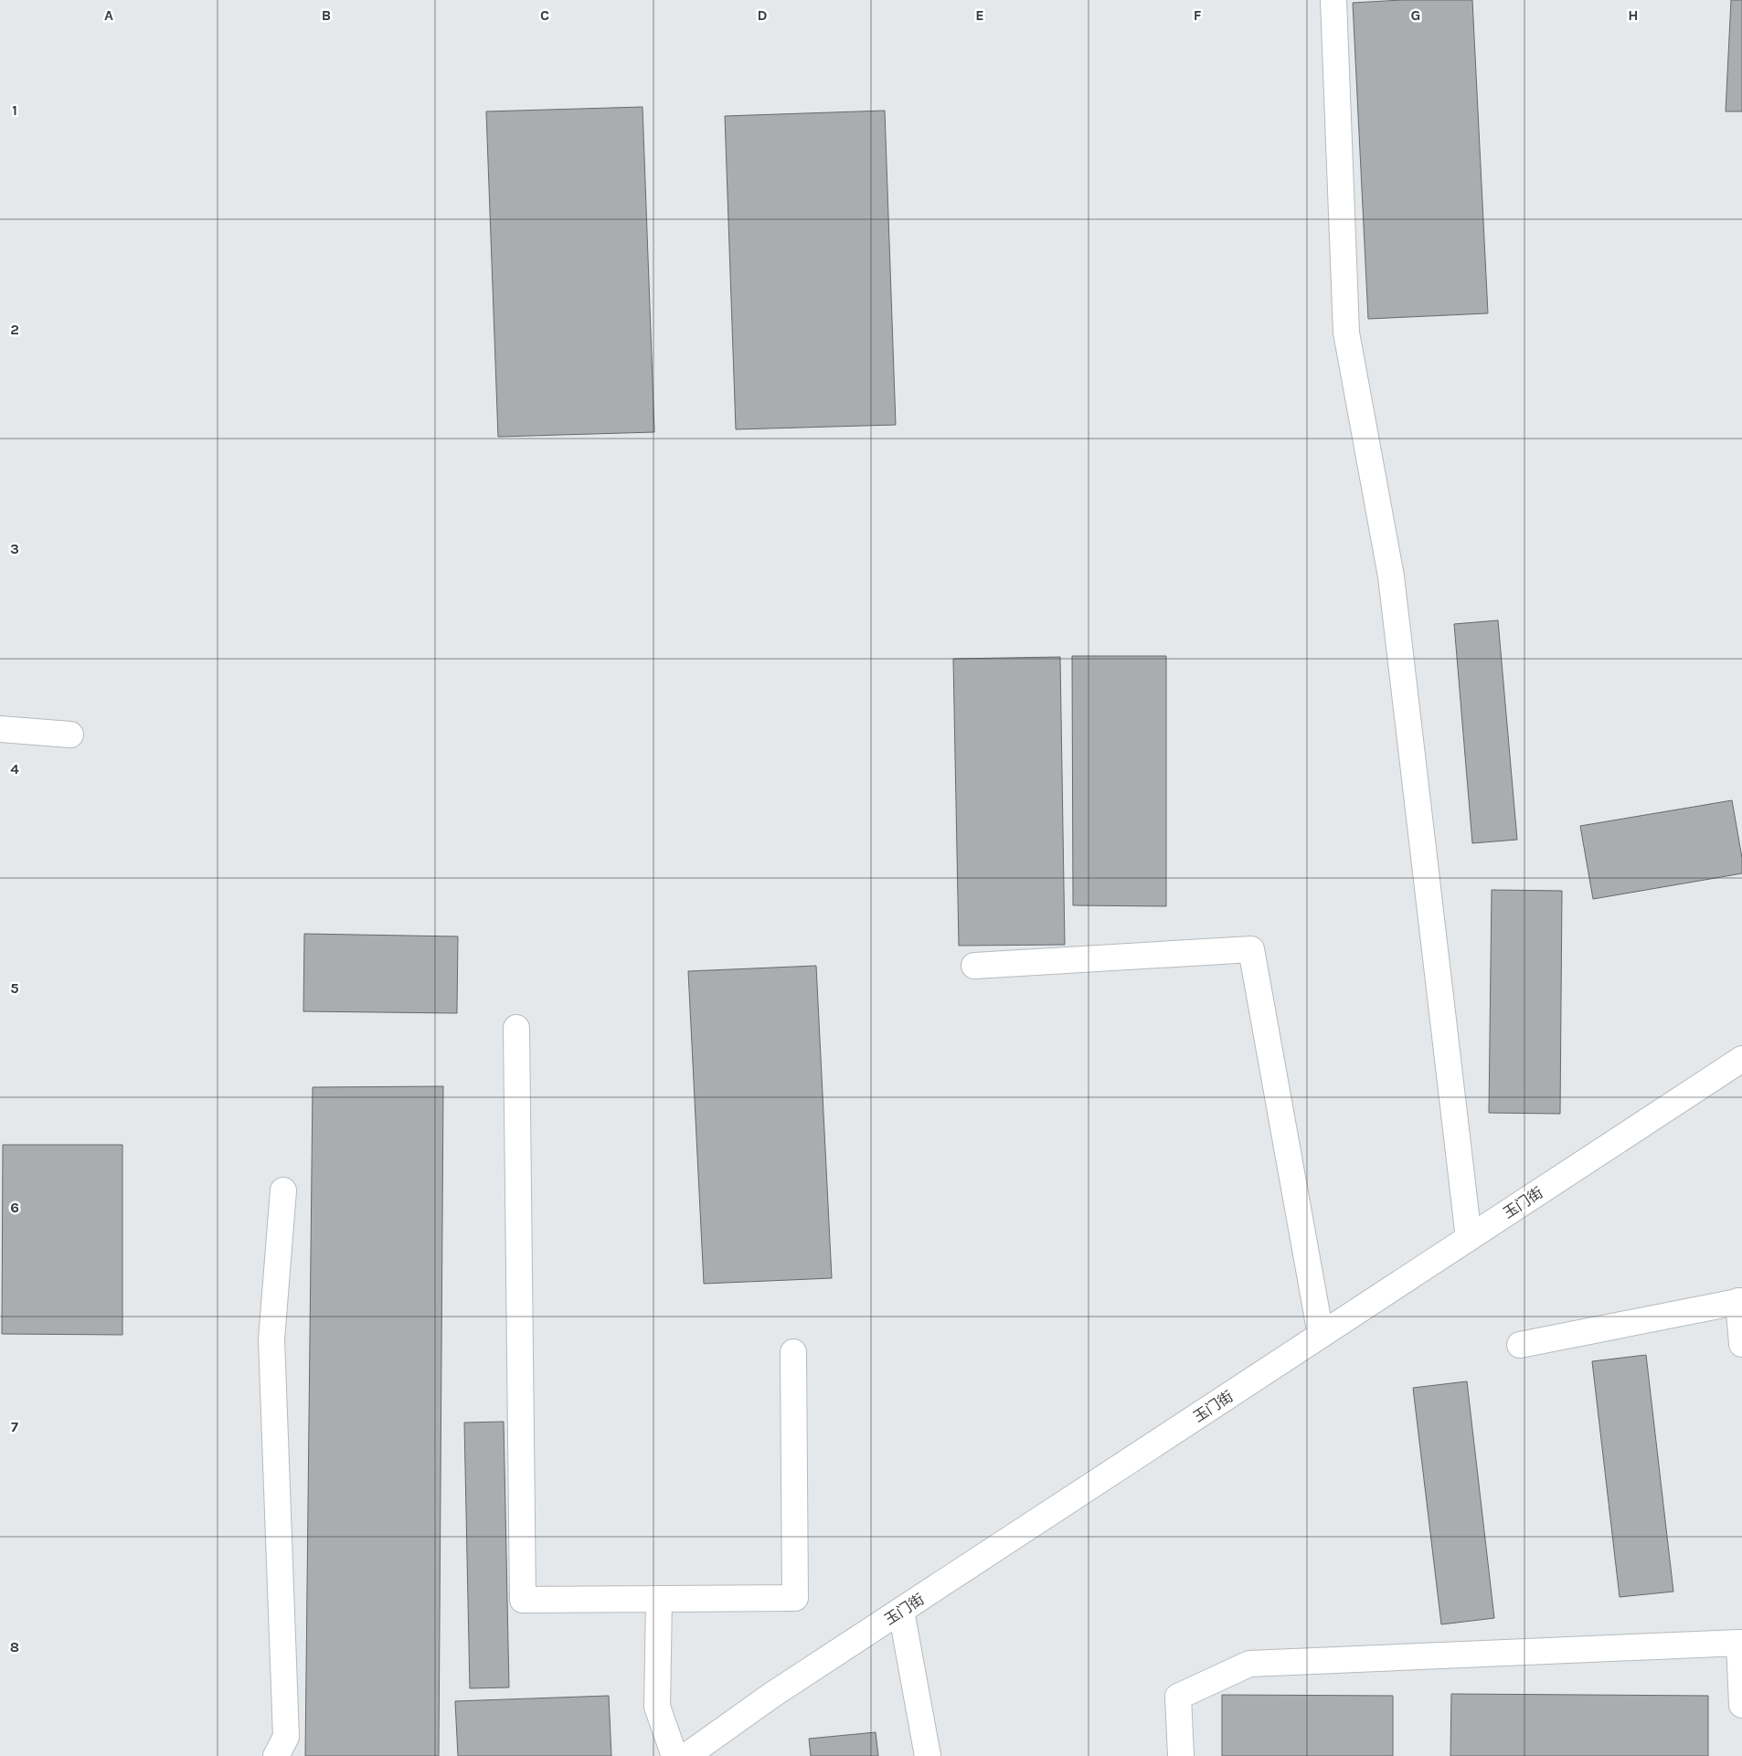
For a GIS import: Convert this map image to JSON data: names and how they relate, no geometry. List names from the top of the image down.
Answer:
{
  "streets": {
    "street": ["玉门街"]
  },
  "grid": {
    "columns": [
      "A",
      "B",
      "C",
      "D",
      "E",
      "F",
      "G",
      "H"
    ],
    "rows": [
      "1",
      "2",
      "3",
      "4",
      "5",
      "6",
      "7",
      "8"
    ]
  }
}
